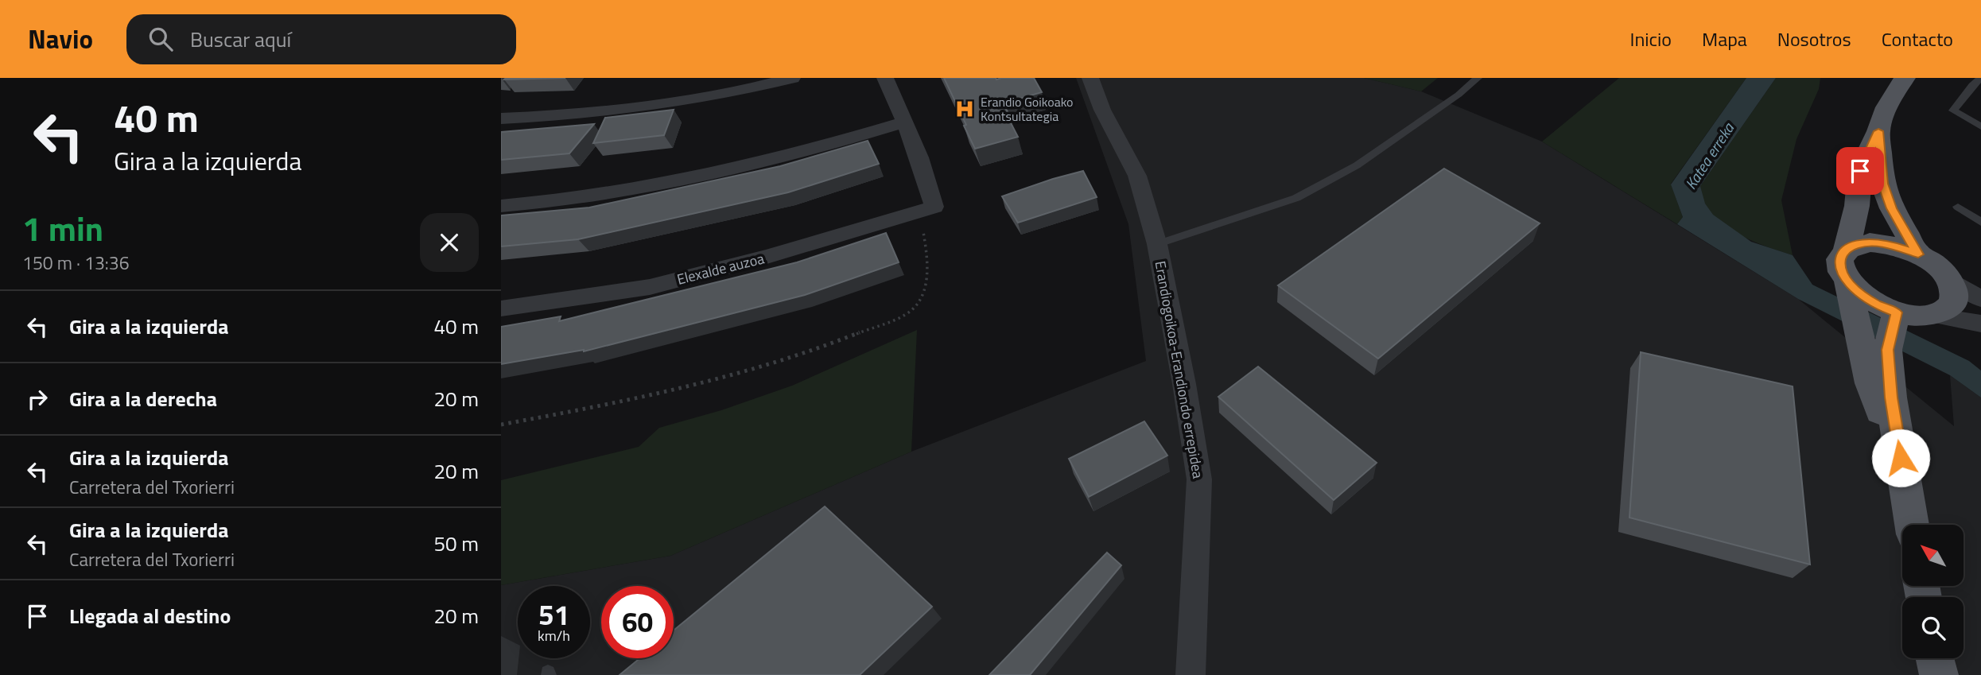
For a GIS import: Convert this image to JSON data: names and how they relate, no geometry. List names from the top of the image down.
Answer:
{
  "streets": {
    "street": ["Elexalde auzoa", "Erandiogoikoa-Erandiondo errepidea"]
  },
  "water": ["Katea erreka"],
  "places": {
    "hospital": ["Erandio Goikoako Kontsultategia"]
  },
  "north": "top left",
  "page": {
    "header": "Navio",
    "search": "Buscar aquí",
    "nav": [
      "Inicio",
      "Mapa",
      "Nosotros",
      "Contacto"
    ],
    "turn": ["40 m", "Gira a la izquierda"],
    "heading": ["1 min", "150 m · 13:36"],
    "list": [
      {
        "name": "Gira a la izquierda",
        "value": "40 m"
      },
      {
        "name": "Gira a la derecha",
        "value": "20 m"
      },
      {
        "name": "Gira a la izquierda",
        "note": "Carretera del Txorierri",
        "value": "20 m"
      },
      {
        "name": "Gira a la izquierda",
        "note": "Carretera del Txorierri",
        "value": "50 m"
      },
      {
        "name": "Llegada al destino",
        "value": "20 m"
      }
    ],
    "speed": "51 km/h",
    "limit": "60"
  }
}
